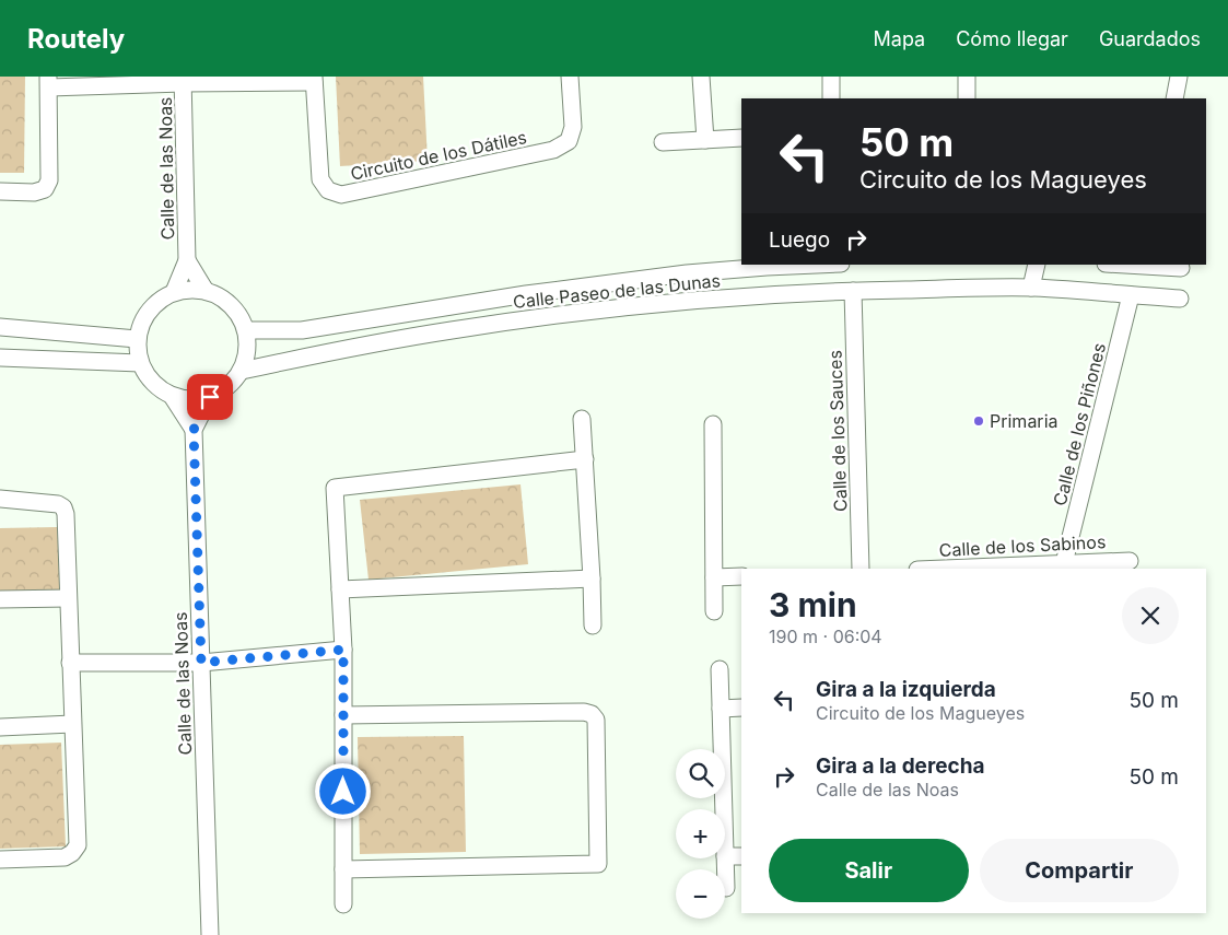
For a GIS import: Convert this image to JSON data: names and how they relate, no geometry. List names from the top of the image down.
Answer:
{
  "streets": {
    "street": [
      "Circuito de los Dátiles",
      "Calle de las Noas",
      "Calle Paseo de las Dunas",
      "Calle de los Piñones",
      "Calle de los Sauces",
      "Calle de los Sabinos"
    ]
  },
  "crossings": [
    ["Circuito de los Dátiles", "Calle de las Noas"],
    ["Calle de las Noas", "Calle Paseo de las Dunas"],
    ["Calle Paseo de las Dunas", "Calle de los Piñones"],
    ["Calle Paseo de las Dunas", "Calle de los Sauces"],
    ["Calle de los Piñones", "Calle de los Sabinos"]
  ],
  "places": ["Primaria"],
  "page": {
    "header": "Routely",
    "nav": ["Mapa", "Cómo llegar", "Guardados"],
    "turn": ["50 m", "Circuito de los Magueyes"],
    "then": "Luego",
    "heading": ["3 min", "190 m · 06:04"],
    "list": [
      {
        "name": "Gira a la izquierda",
        "note": "Circuito de los Magueyes",
        "value": "50 m"
      },
      {
        "name": "Gira a la derecha",
        "note": "Calle de las Noas",
        "value": "50 m"
      }
    ],
    "map_buttons": ["+", "−"],
    "buttons": ["Salir", "Compartir"]
  }
}
